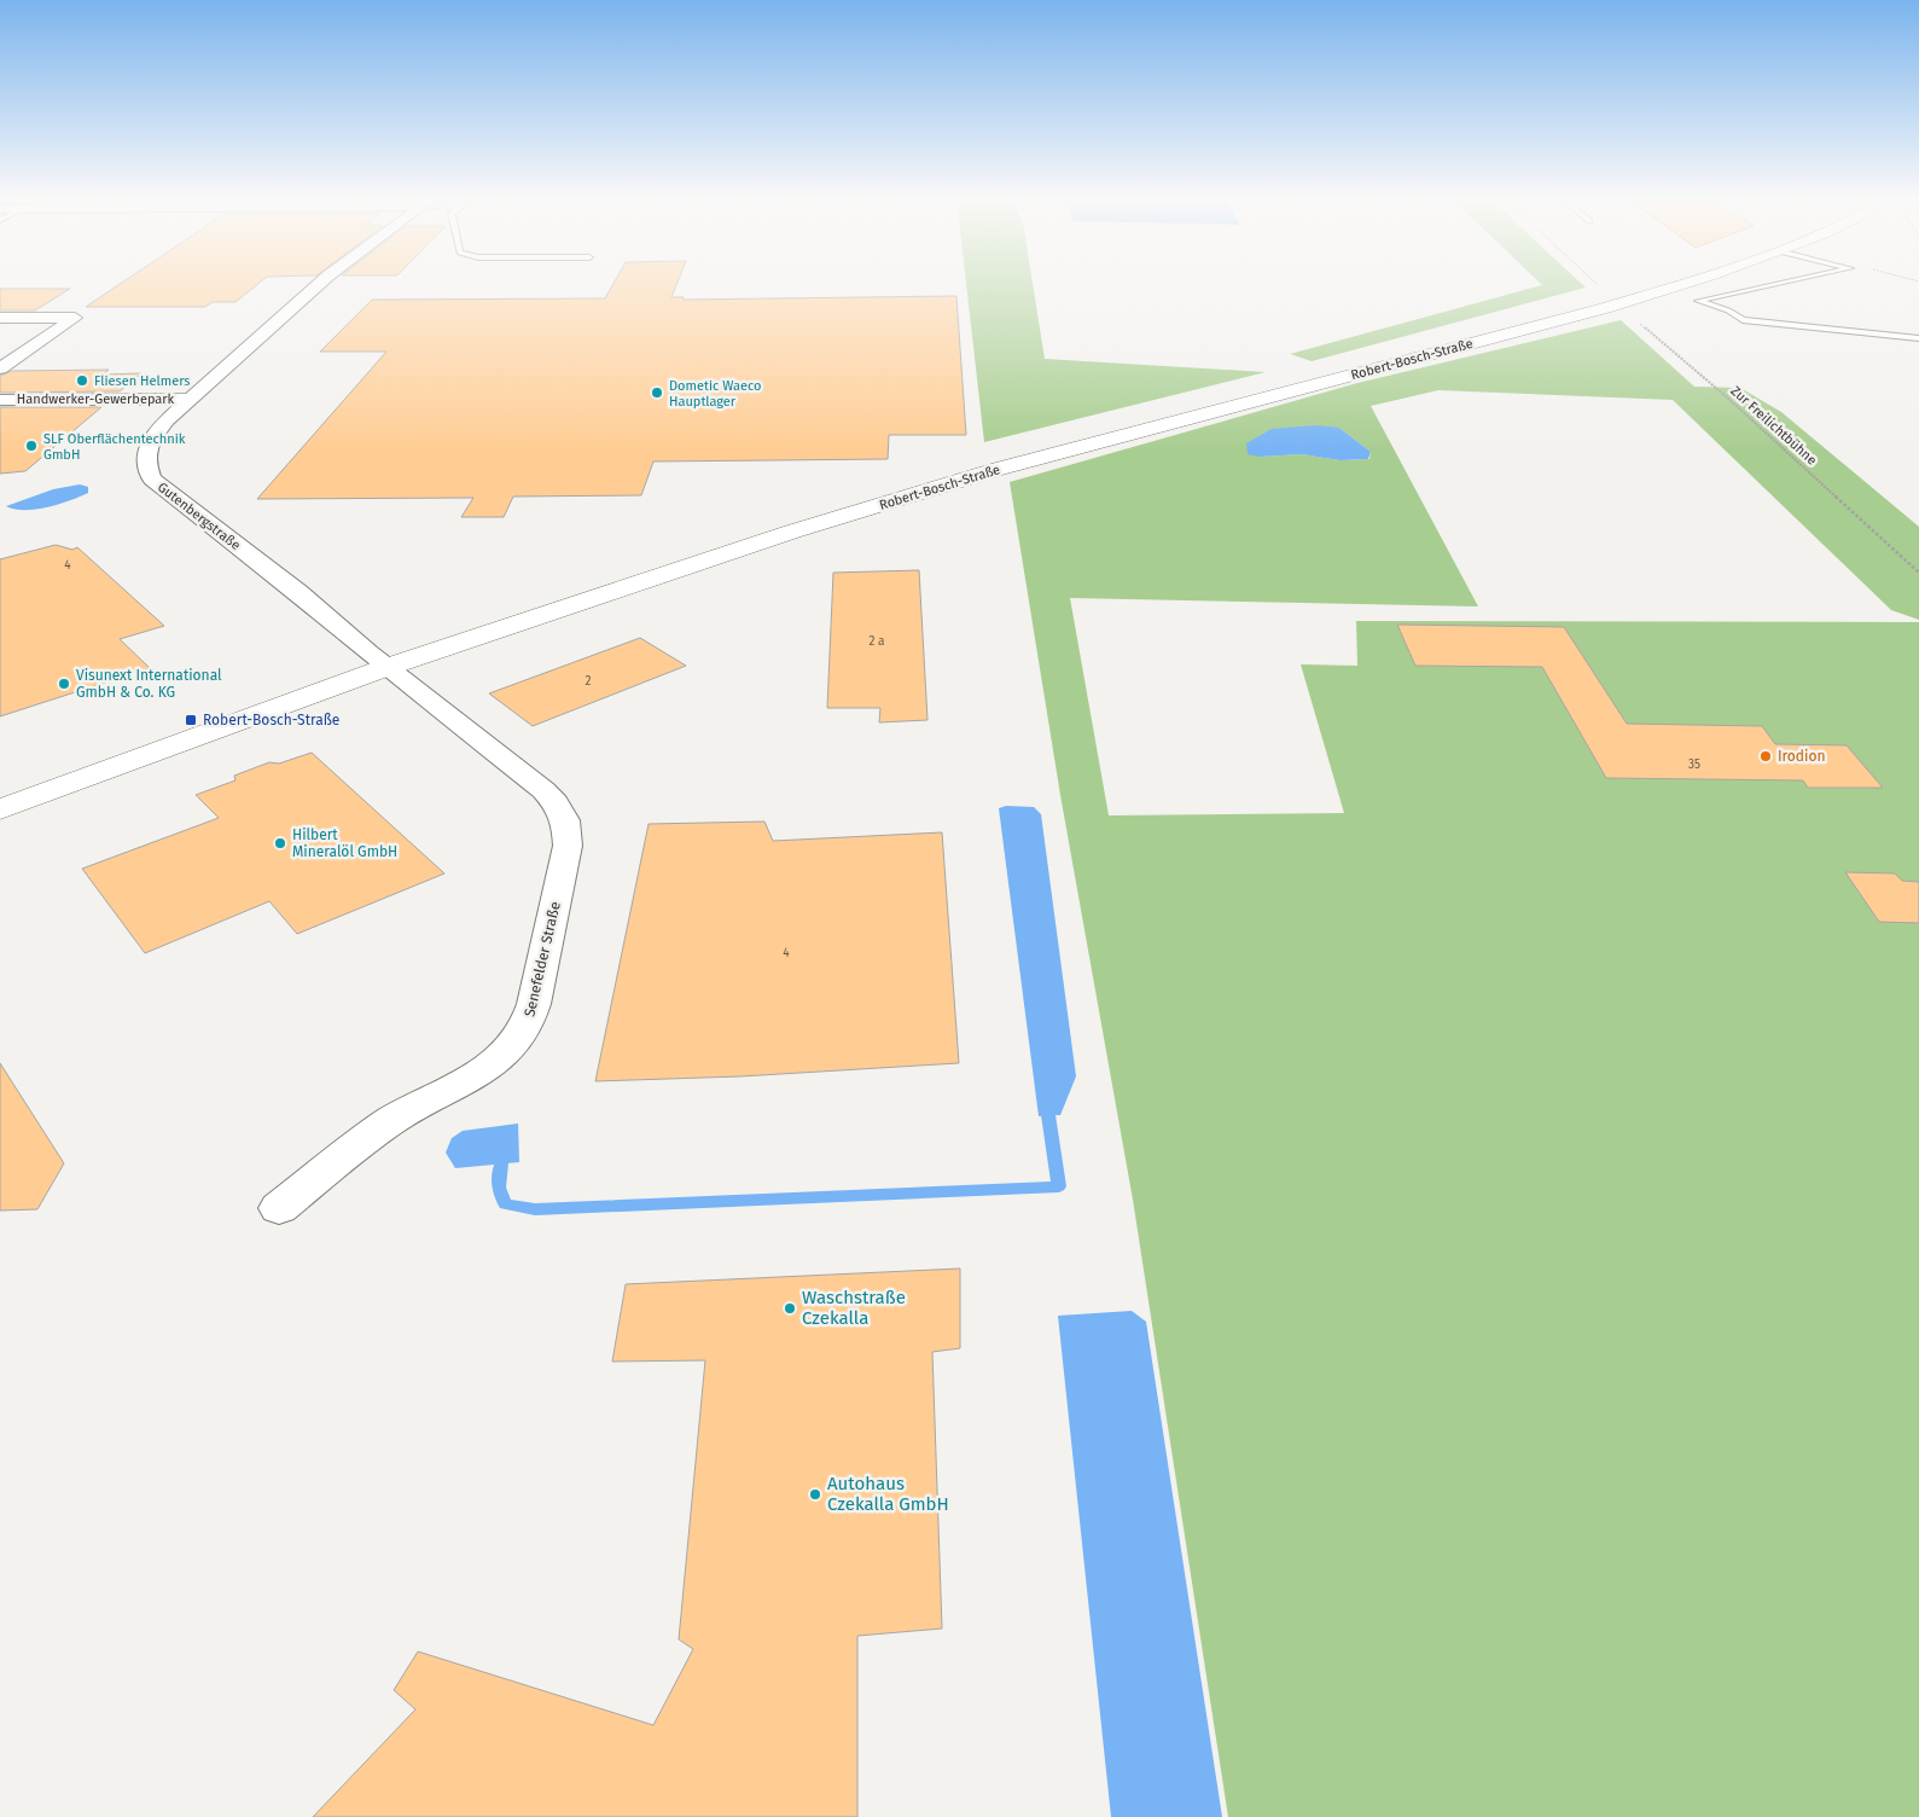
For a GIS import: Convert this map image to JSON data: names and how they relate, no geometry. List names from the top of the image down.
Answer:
{
  "streets": {
    "street": [
      "Robert-Bosch-Straße",
      "Handwerker-Gewerbepark",
      "Gutenbergstraße",
      "Senefelder Straße"
    ],
    "path": ["Zur Freilichtbühne"]
  },
  "crossings": [
    ["Robert-Bosch-Straße", "Zur Freilichtbühne"],
    ["Robert-Bosch-Straße", "Gutenbergstraße"],
    ["Robert-Bosch-Straße", "Senefelder Straße"],
    ["Handwerker-Gewerbepark", "Gutenbergstraße"],
    ["Gutenbergstraße", "Senefelder Straße"]
  ],
  "places": {
    "other": [
      "Fliesen Helmers",
      "Dometic Waeco Hauptlager",
      "SLF Oberflächentechnik GmbH",
      "Visunext International GmbH & Co. KG",
      "Irodion",
      "Hilbert Mineralöl GmbH",
      "Waschstraße Czekalla",
      "Autohaus Czekalla GmbH"
    ],
    "transit": ["Robert-Bosch-Straße"]
  },
  "house_numbers": [
    "4",
    "2 a",
    "2",
    "35",
    "4"
  ]
}
